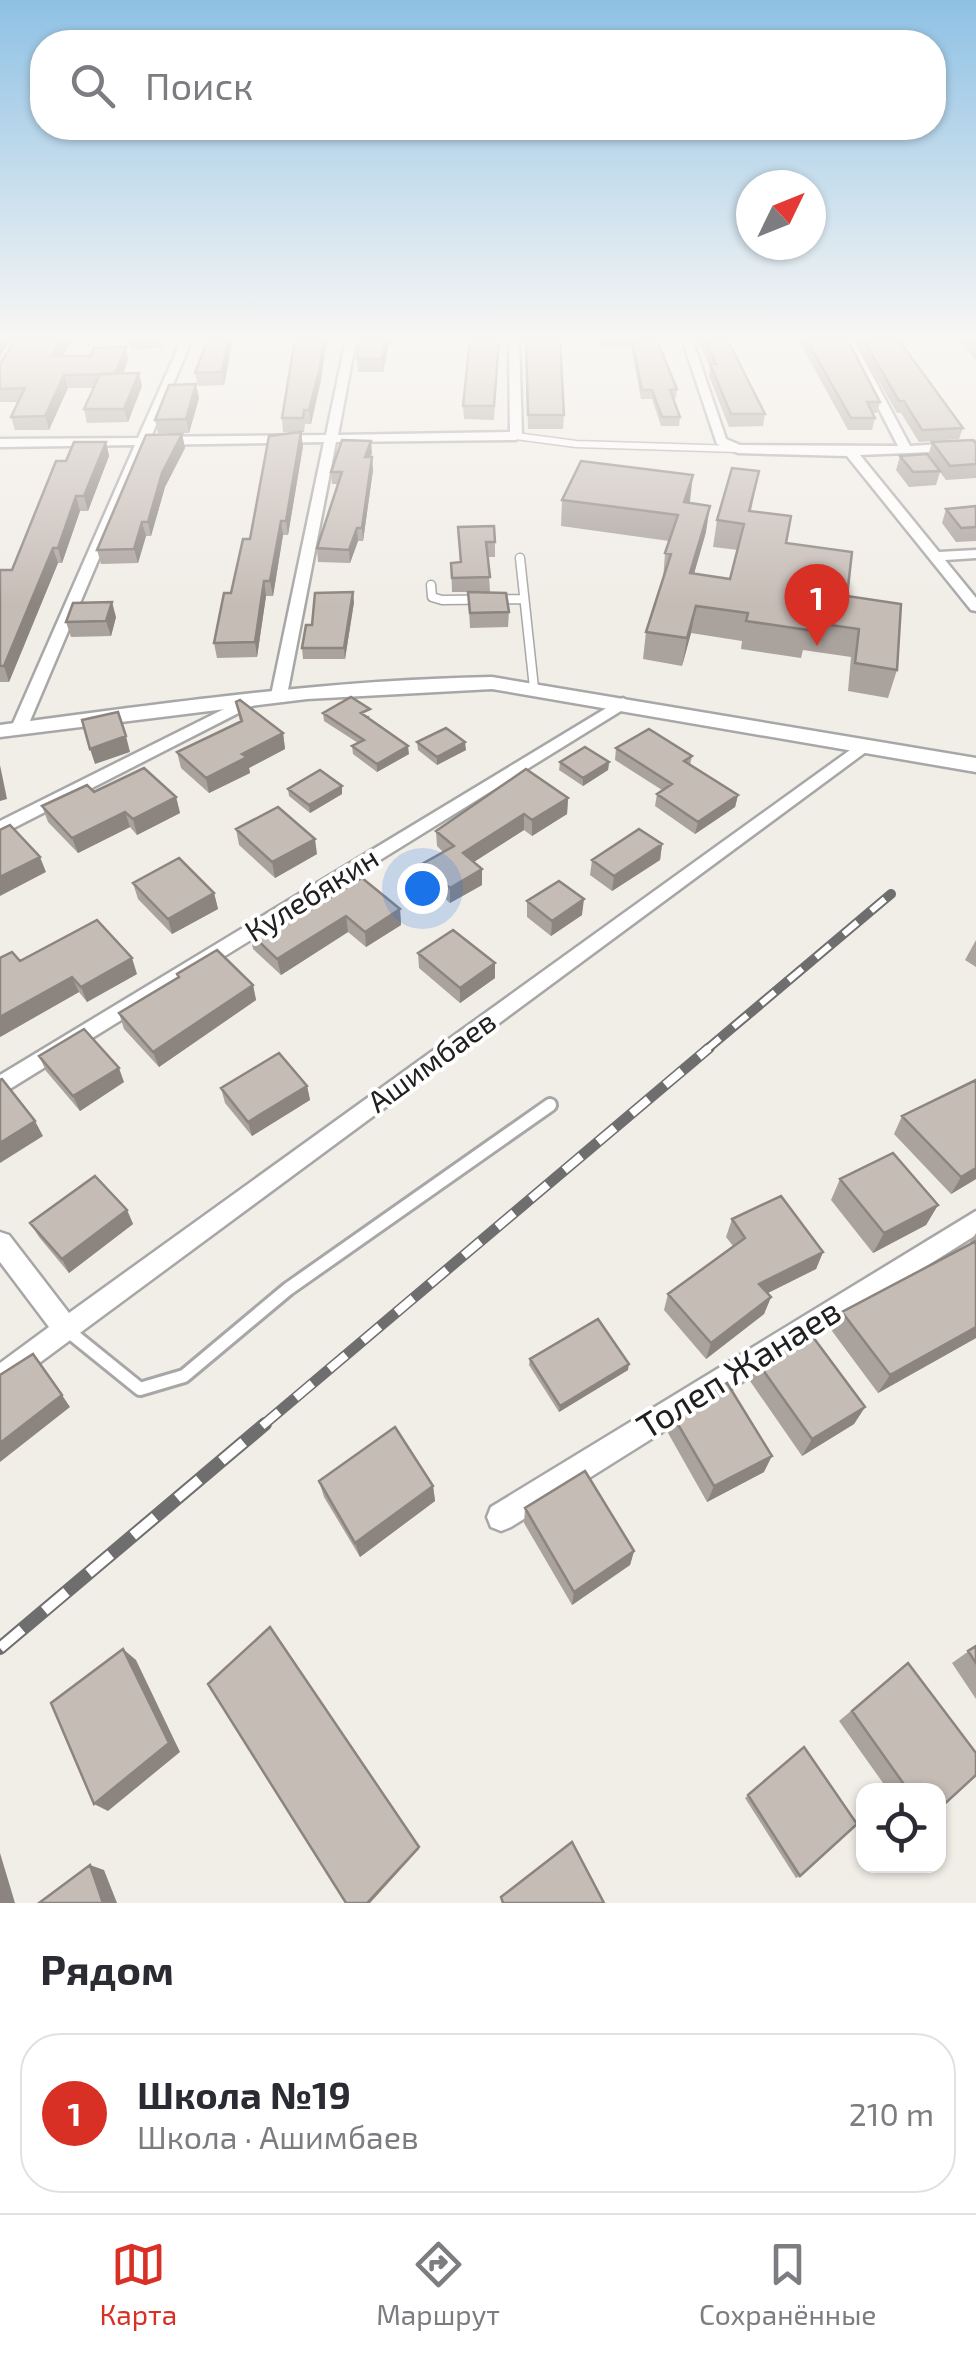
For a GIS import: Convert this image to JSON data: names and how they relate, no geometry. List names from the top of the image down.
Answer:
{
  "streets": {
    "street": ["Кулебякин", "Ашимбаев", "Толеп Жанаев"]
  },
  "north": "top right",
  "page": {
    "search": "Поиск",
    "pins": "1",
    "heading": "Рядом",
    "list": [
      {
        "mark": "1",
        "name": "Школа №19",
        "note": "Школа · Ашимбаев",
        "value": "210 m"
      }
    ],
    "nav": ["Карта", "Маршрут", "Сохранённые"]
  }
}
